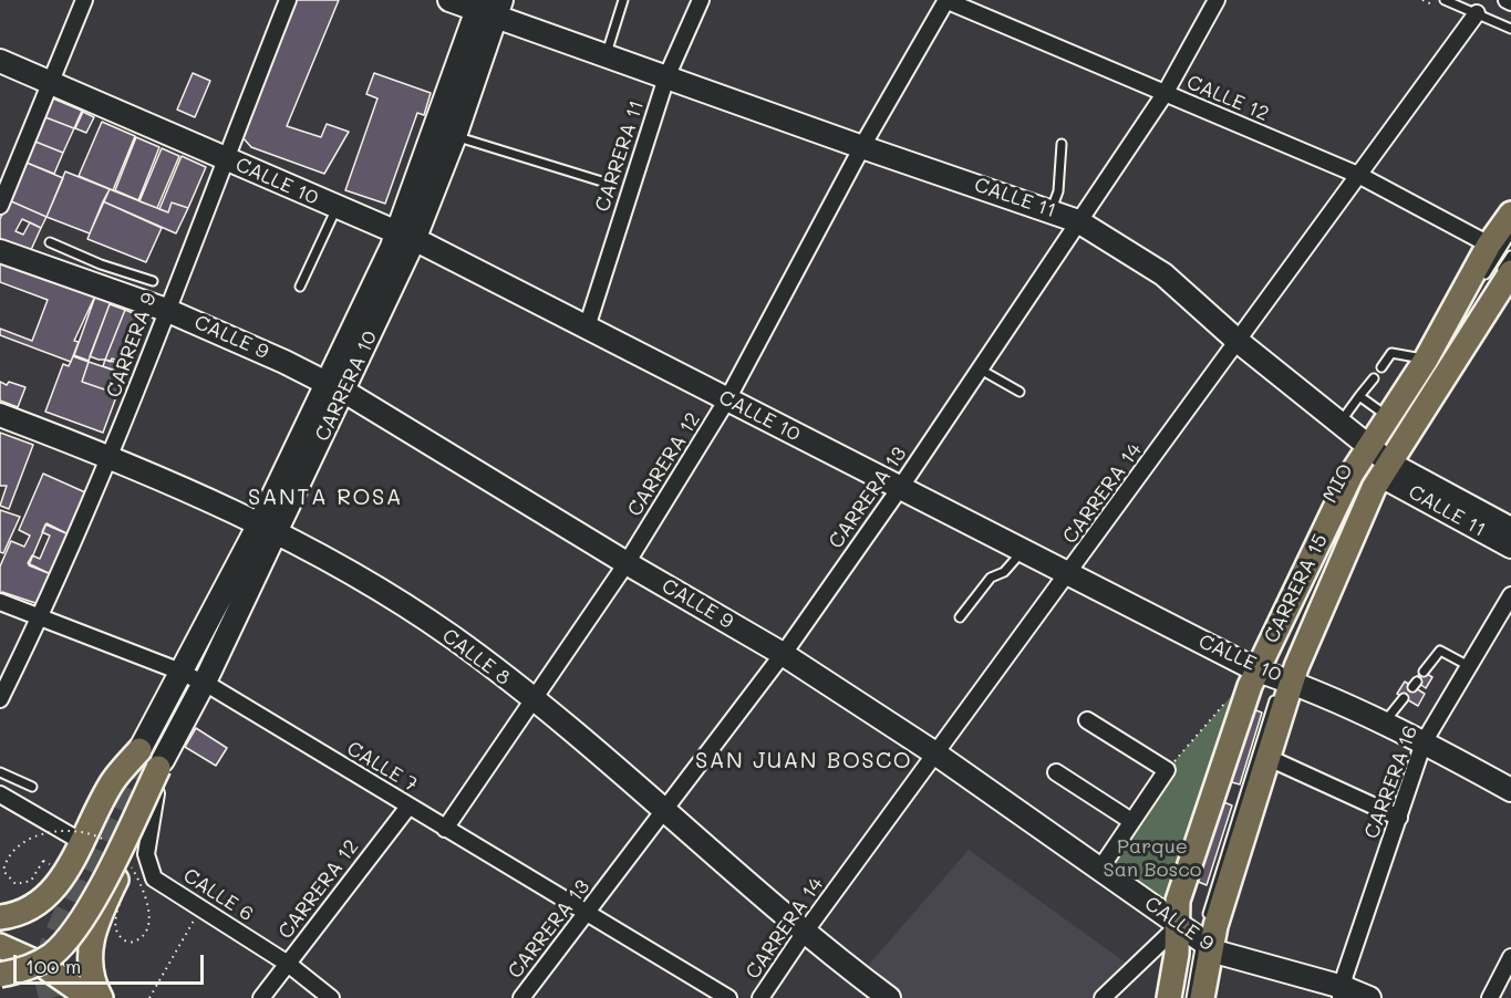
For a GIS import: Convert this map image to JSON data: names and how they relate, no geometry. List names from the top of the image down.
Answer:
{
  "streets": {
    "main road": [
      "CALLE 10",
      "CALLE 11",
      "CALLE 9",
      "CARRERA 10",
      "CARRERA 15",
      "CALLE 8"
    ],
    "street": [
      "CALLE 12",
      "CARRERA 11",
      "CARRERA 9",
      "CARRERA 12",
      "CARRERA 14",
      "CARRERA 13",
      "CALLE 7",
      "CARRERA 16",
      "CALLE 6"
    ],
    "lane": ["MIO"]
  },
  "crossings": [
    ["CALLE 12", "CARRERA 12"],
    ["CALLE 12", "CARRERA 14"],
    ["CALLE 12", "CARRERA 13"],
    ["CALLE 12", "CARRERA 15"],
    ["CARRERA 11", "CALLE 10"],
    ["CARRERA 11", "CALLE 11"],
    ["CALLE 10", "CARRERA 9"],
    ["CALLE 10", "CARRERA 10"],
    ["CALLE 10", "CARRERA 12"],
    ["CALLE 10", "CARRERA 14"],
    ["CALLE 10", "CARRERA 13"],
    ["CALLE 10", "CARRERA 15"],
    ["CALLE 10", "CARRERA 16"],
    ["CALLE 11", "CARRERA 10"],
    ["CALLE 11", "CARRERA 12"],
    ["CALLE 11", "MIO"],
    ["CALLE 11", "CARRERA 14"],
    ["CALLE 11", "CARRERA 13"],
    ["CALLE 11", "CARRERA 15"],
    ["CALLE 9", "CARRERA 9"],
    ["CALLE 9", "CARRERA 10"],
    ["CALLE 9", "CARRERA 12"],
    ["CALLE 9", "CARRERA 14"],
    ["CALLE 9", "CARRERA 13"],
    ["CALLE 9", "CARRERA 15"],
    ["CALLE 9", "CARRERA 16"],
    ["CARRERA 9", "CALLE 8"],
    ["CARRERA 9", "CALLE 7"],
    ["CARRERA 10", "CALLE 8"],
    ["CARRERA 10", "CALLE 7"],
    ["CARRERA 12", "CALLE 8"],
    ["CARRERA 12", "CALLE 7"],
    ["CARRERA 12", "CALLE 6"],
    ["MIO", "CARRERA 15"],
    ["CARRERA 14", "CALLE 8"],
    ["CARRERA 13", "CALLE 8"],
    ["CARRERA 13", "CALLE 7"]
  ],
  "districts": ["SANTA ROSA", "SAN JUAN BOSCO"],
  "parks": ["Parque San Bosco"],
  "scale_bar": "100 m"
}
